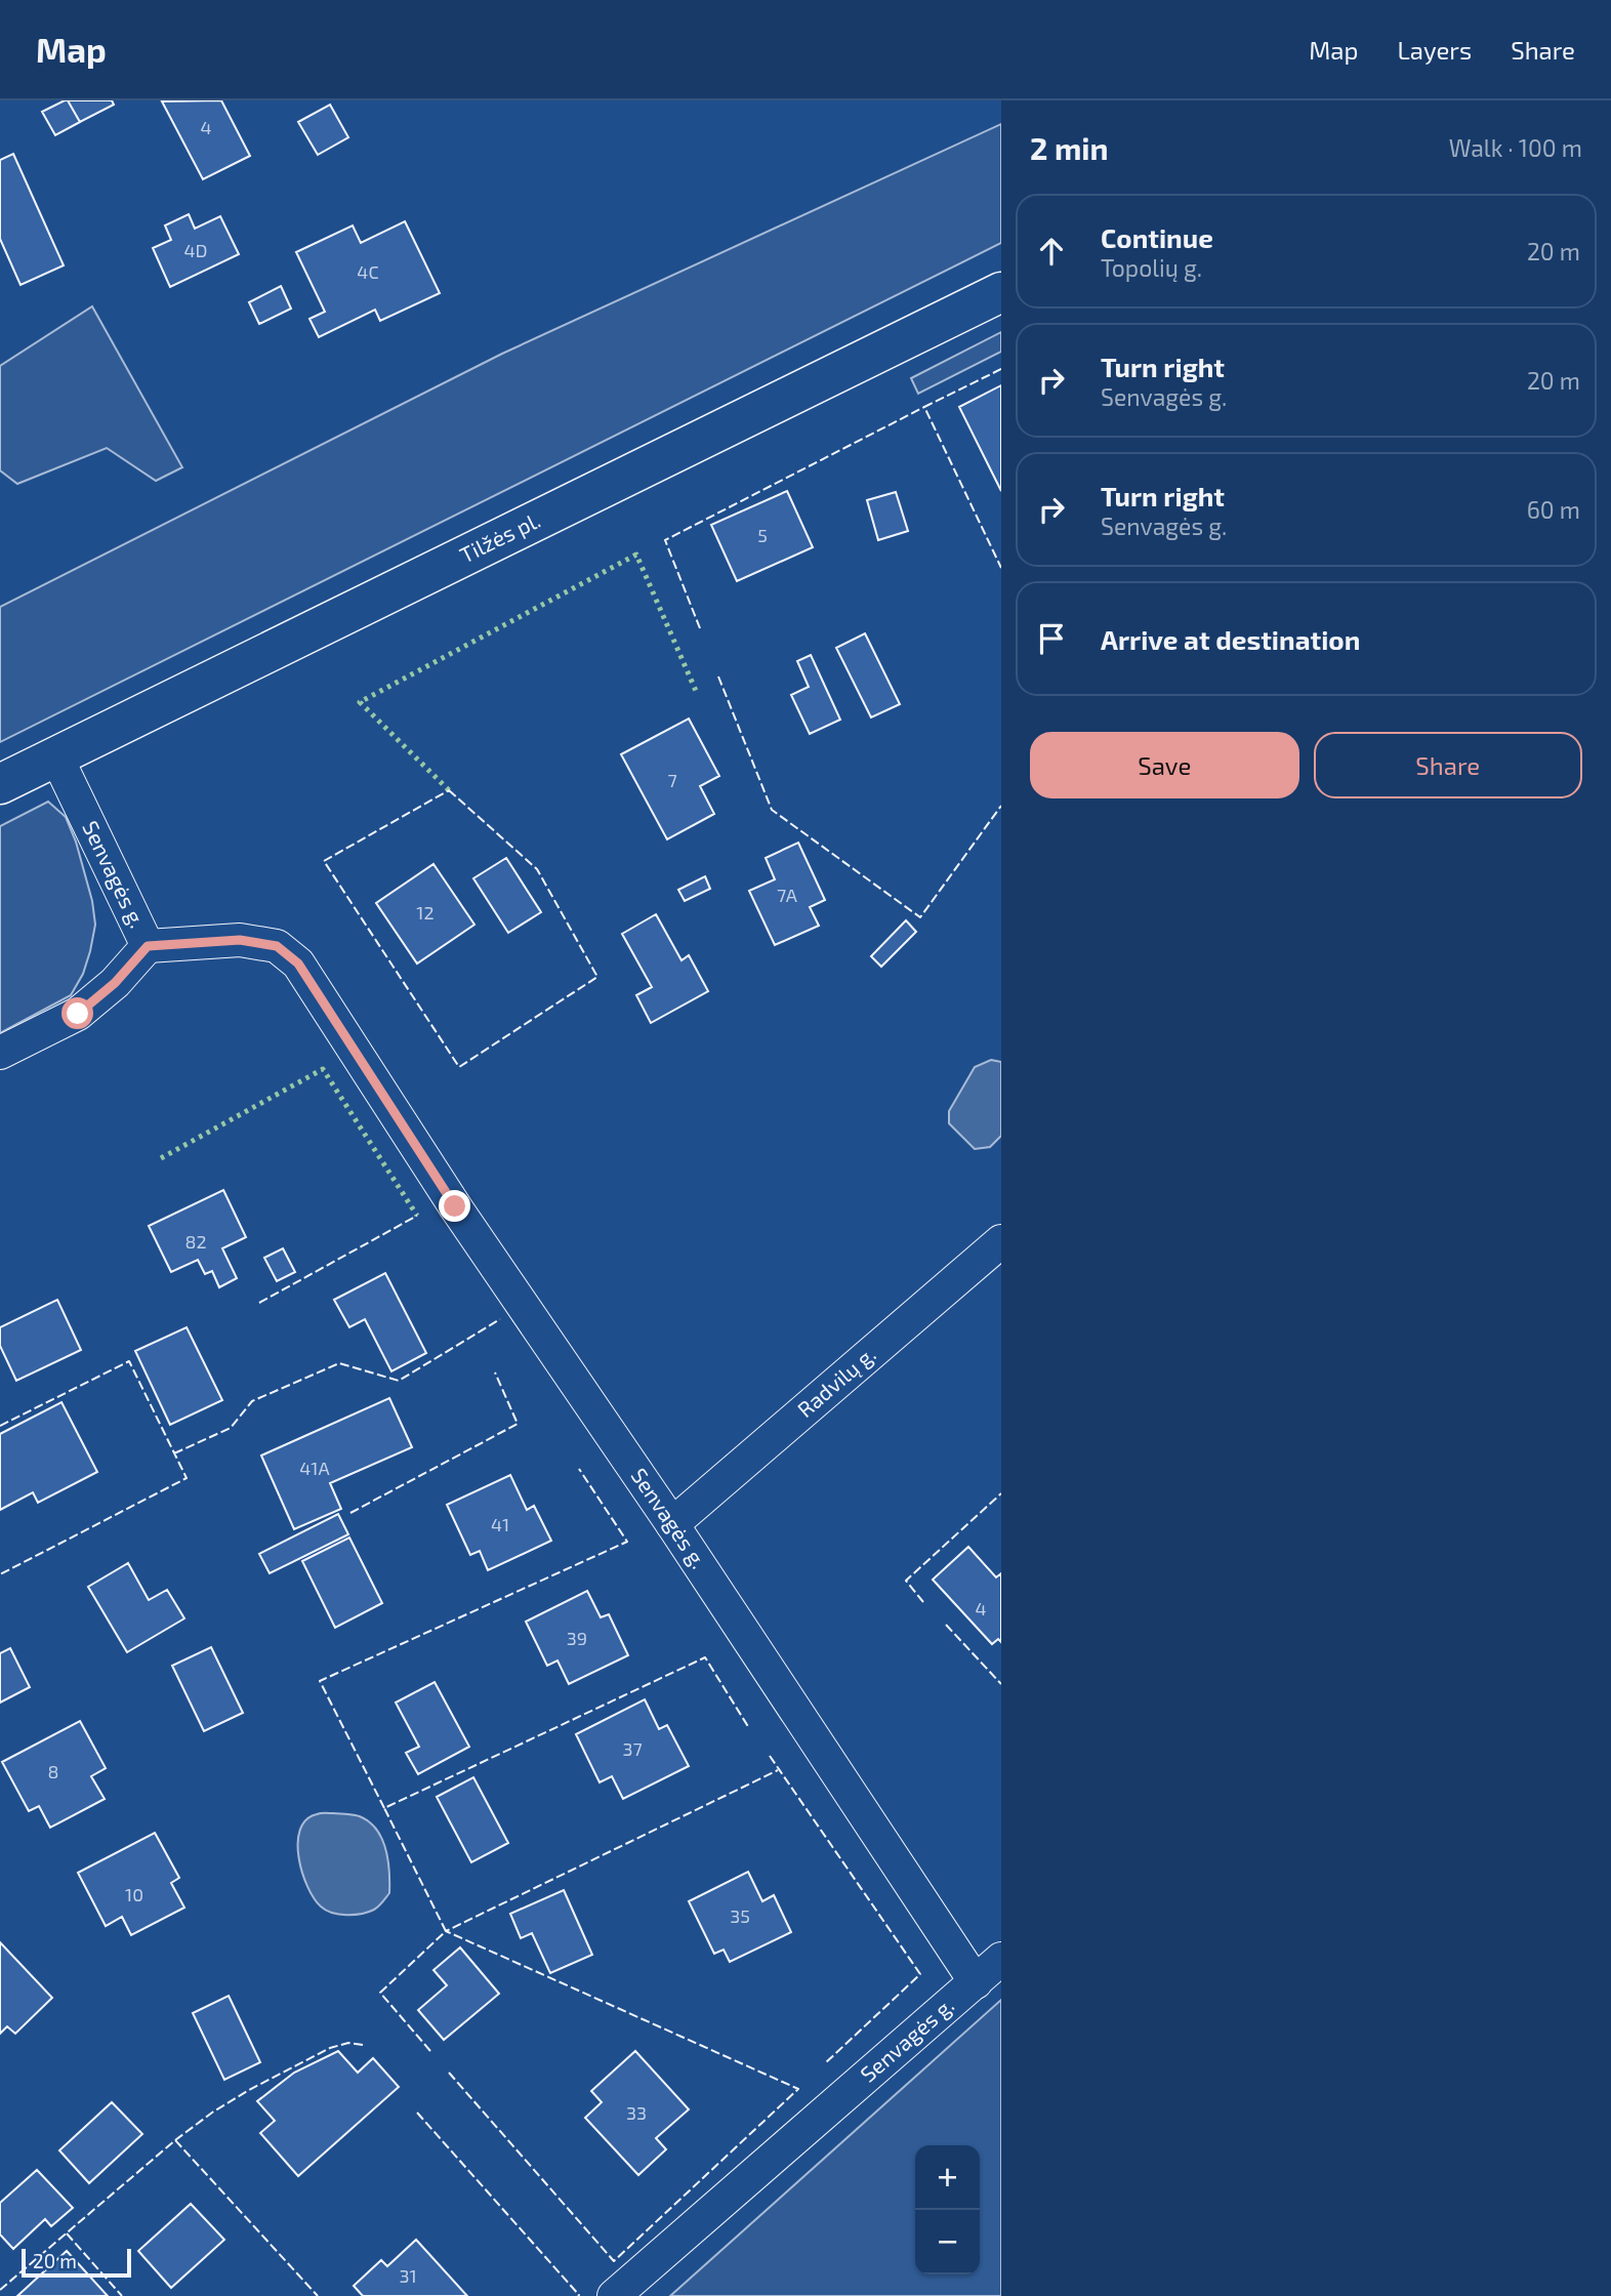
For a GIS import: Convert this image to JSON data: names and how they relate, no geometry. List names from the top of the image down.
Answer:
{
  "streets": {
    "highway": ["Tilžės pl."],
    "street": ["Senvagės g.", "Radvilų g."]
  },
  "crossings": [
    ["Tilžės pl.", "Senvagės g."],
    ["Senvagės g.", "Radvilų g."]
  ],
  "house_numbers": [
    "4",
    "4D",
    "4C",
    "5",
    "7",
    "7A",
    "12",
    "82",
    "41A",
    "41",
    "4",
    "39",
    "37",
    "8",
    "10",
    "35",
    "33",
    "31"
  ],
  "scale_bar": "20 m",
  "page": {
    "header": "Map",
    "nav": ["Map", "Layers", "Share"],
    "heading": ["2 min", "Walk · 100 m"],
    "list": [
      ["Continue", "Topolių g.", "20 m"],
      ["Turn right", "Senvagės g.", "20 m"],
      ["Turn right", "Senvagės g.", "60 m"],
      "Arrive at destination"
    ],
    "buttons": ["Save", "Share"],
    "map_buttons": ["+", "−"],
    "scale": "20 m"
  }
}
